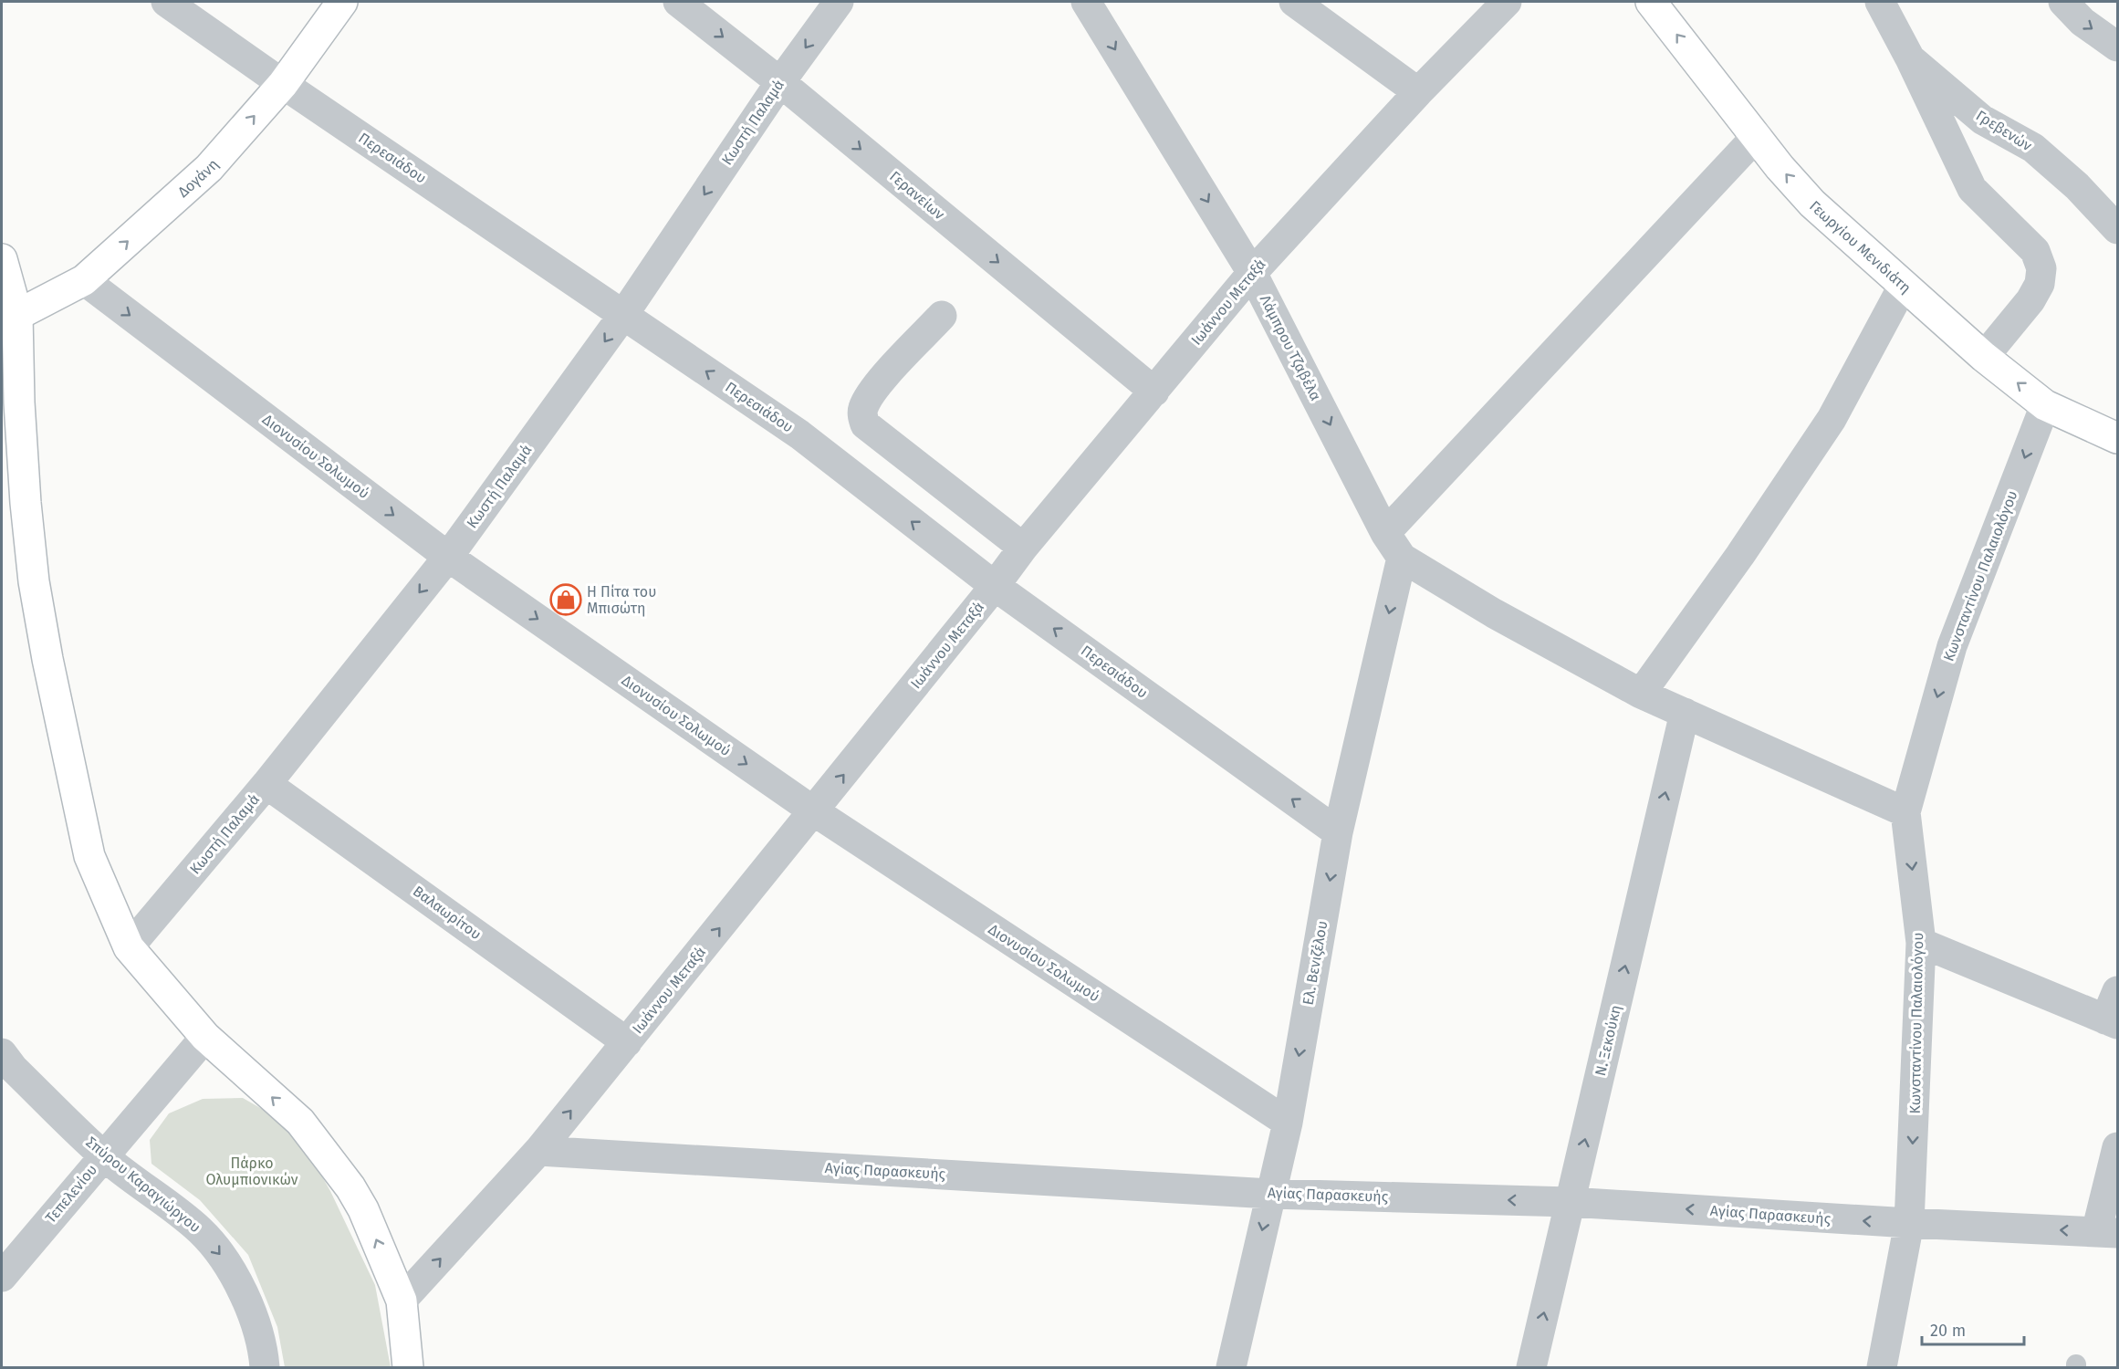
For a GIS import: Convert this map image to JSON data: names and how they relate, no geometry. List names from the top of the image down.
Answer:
{
  "streets": {
    "street": [
      "Κωστή Παλαμά",
      "Γρεβενών",
      "Περεσιάδου",
      "Δογάνη",
      "Γερανείων",
      "Γεωργίου Μενιδιάτη",
      "Ιωάννου Μεταξά",
      "Λάμπρου Τζαβέλα",
      "Διονυσίου Σολωμού",
      "Κωνσταντίνου Παλαιολόγου",
      "Βαλαωρίτου",
      "Ελ. Βενιζέλου",
      "Ν. Ξεκούκη",
      "Αγίας Παρασκευής",
      "Σπύρου Καραγιώργου",
      "Τεπελενίου"
    ]
  },
  "crossings": [
    ["Κωστή Παλαμά", "Περεσιάδου"],
    ["Κωστή Παλαμά", "Γερανείων"],
    ["Κωστή Παλαμά", "Διονυσίου Σολωμού"],
    ["Κωστή Παλαμά", "Βαλαωρίτου"],
    ["Περεσιάδου", "Δογάνη"],
    ["Περεσιάδου", "Ιωάννου Μεταξά"],
    ["Περεσιάδου", "Ελ. Βενιζέλου"],
    ["Δογάνη", "Διονυσίου Σολωμού"],
    ["Γερανείων", "Ιωάννου Μεταξά"],
    ["Γεωργίου Μενιδιάτη", "Κωνσταντίνου Παλαιολόγου"],
    ["Ιωάννου Μεταξά", "Λάμπρου Τζαβέλα"],
    ["Ιωάννου Μεταξά", "Διονυσίου Σολωμού"],
    ["Ιωάννου Μεταξά", "Βαλαωρίτου"],
    ["Ιωάννου Μεταξά", "Αγίας Παρασκευής"],
    ["Λάμπρου Τζαβέλα", "Ελ. Βενιζέλου"],
    ["Διονυσίου Σολωμού", "Ελ. Βενιζέλου"],
    ["Κωνσταντίνου Παλαιολόγου", "Αγίας Παρασκευής"],
    ["Ελ. Βενιζέλου", "Αγίας Παρασκευής"],
    ["Ν. Ξεκούκη", "Αγίας Παρασκευής"],
    ["Σπύρου Καραγιώργου", "Τεπελενίου"]
  ],
  "one_way": [
    "Κωστή Παλαμά",
    "Περεσιάδου",
    "Δογάνη",
    "Γερανείων",
    "Γεωργίου Μενιδιάτη",
    "Ιωάννου Μεταξά",
    "Λάμπρου Τζαβέλα",
    "Διονυσίου Σολωμού",
    "Ελ. Βενιζέλου",
    "Ν. Ξεκούκη",
    "Αγίας Παρασκευής"
  ],
  "parks": ["Πάρκο Ολυμπιονικών"],
  "places": {
    "shop": ["Η Πίτα του Μπισώτη"]
  },
  "scale_bar": "20 m"
}
